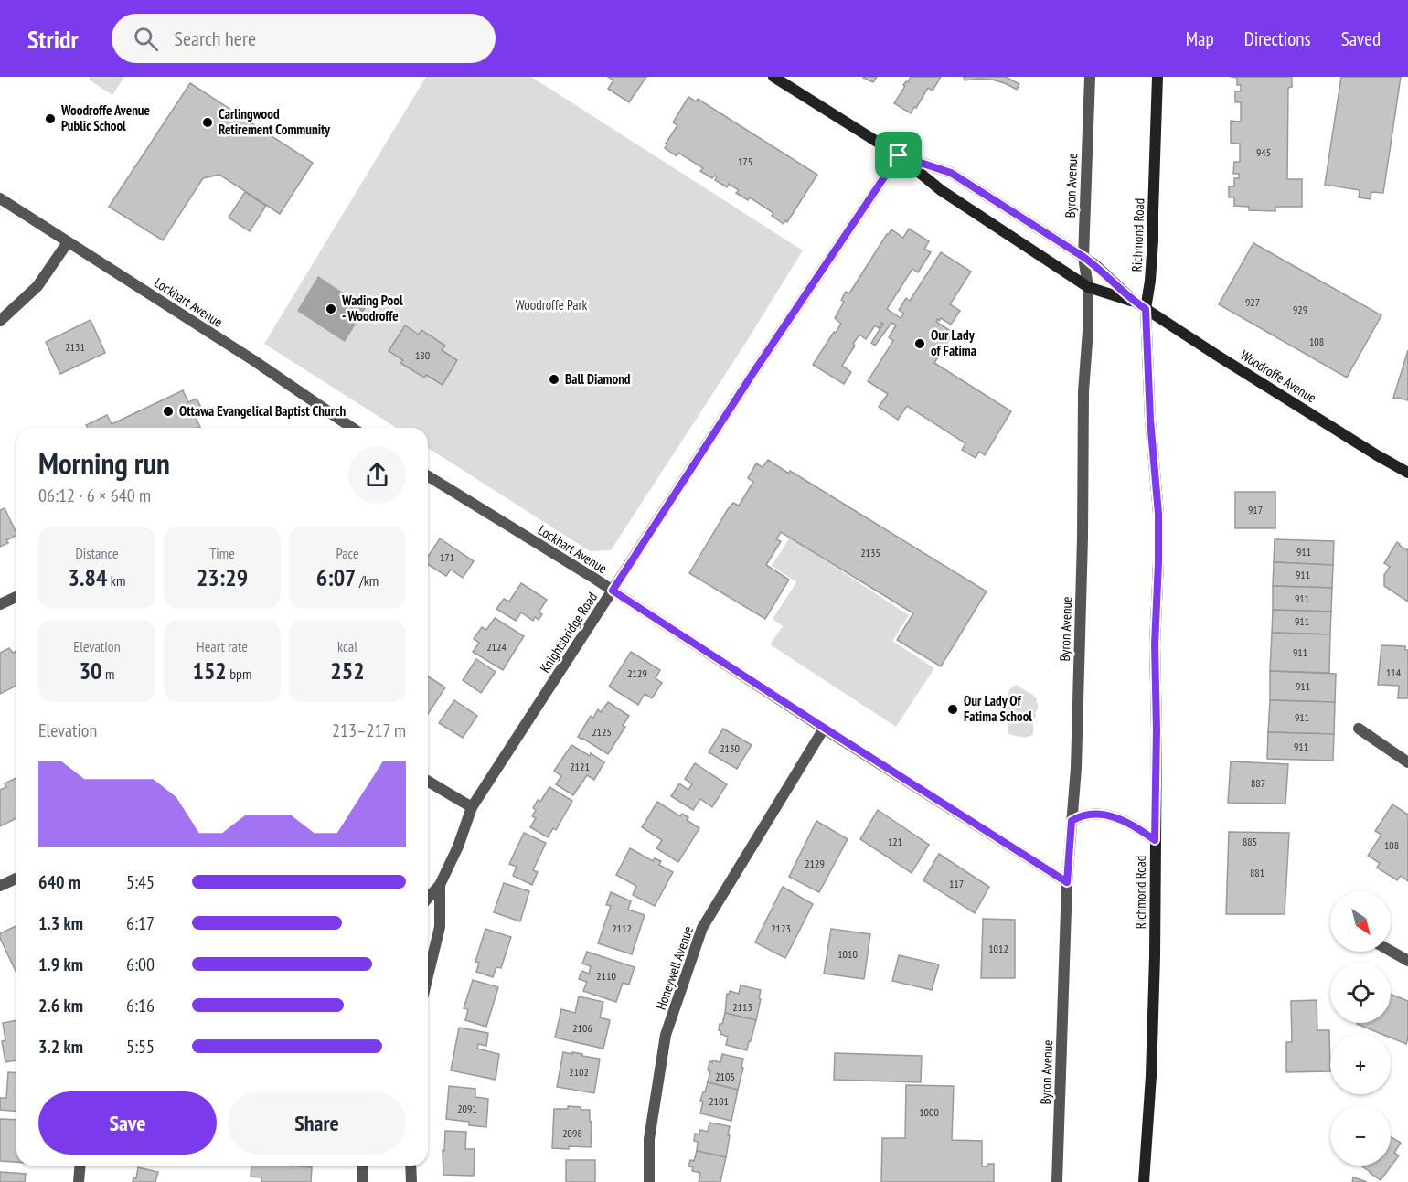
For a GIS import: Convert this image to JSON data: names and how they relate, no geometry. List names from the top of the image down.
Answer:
{
  "streets": {
    "main road": ["Richmond Road", "Woodroffe Avenue"],
    "street": [
      "Byron Avenue",
      "Lockhart Avenue",
      "Knightsbridge Road",
      "Honeywell Avenue"
    ]
  },
  "crossings": [
    ["Byron Avenue", "Lockhart Avenue"],
    ["Byron Avenue", "Woodroffe Avenue"],
    ["Richmond Road", "Woodroffe Avenue"],
    ["Lockhart Avenue", "Knightsbridge Road"],
    ["Lockhart Avenue", "Honeywell Avenue"],
    ["Woodroffe Avenue", "Knightsbridge Road"]
  ],
  "parks": ["Woodroffe Park"],
  "places": [
    "Woodroffe Avenue Public School",
    "Carlingwood Retirement Community",
    "Wading Pool - Woodroffe",
    "Our Lady of Fatima",
    "Ball Diamond",
    "Ottawa Evangelical Baptist Church",
    "Our Lady Of Fatima School"
  ],
  "house_numbers": [
    "945",
    "175",
    "927",
    "929",
    "108",
    "2131",
    "180",
    "917",
    "911",
    "2135",
    "171",
    "911",
    "911",
    "911",
    "2124",
    "911",
    "114",
    "2129",
    "911",
    "911",
    "2125",
    "911",
    "2130",
    "2121",
    "887",
    "121",
    "885",
    "108",
    "2129",
    "881",
    "117",
    "2112",
    "2123",
    "1012",
    "1010",
    "2110",
    "2113",
    "2106",
    "2102",
    "2105",
    "2101",
    "2091",
    "1000",
    "2098"
  ],
  "north": "bottom right",
  "page": {
    "header": "Stridr",
    "search": "Search here",
    "nav": ["Map", "Directions", "Saved"],
    "heading": ["Morning run", "06:12 · 6 × 640 m"],
    "stats": [
      ["Distance", "3.84 km"],
      ["Time", "23:29"],
      ["Pace", "6:07 /km"],
      ["Elevation", "30 m"],
      ["Heart rate", "152 bpm"],
      ["kcal", "252"]
    ],
    "chart": ["Elevation", "213–217 m"],
    "list": [
      {
        "name": "640 m",
        "note": "5:45"
      },
      {
        "name": "1.3 km",
        "note": "6:17"
      },
      {
        "name": "1.9 km",
        "note": "6:00"
      },
      {
        "name": "2.6 km",
        "note": "6:16"
      },
      {
        "name": "3.2 km",
        "note": "5:55"
      }
    ],
    "map_buttons": ["+", "−"],
    "buttons": ["Save", "Share"]
  }
}
